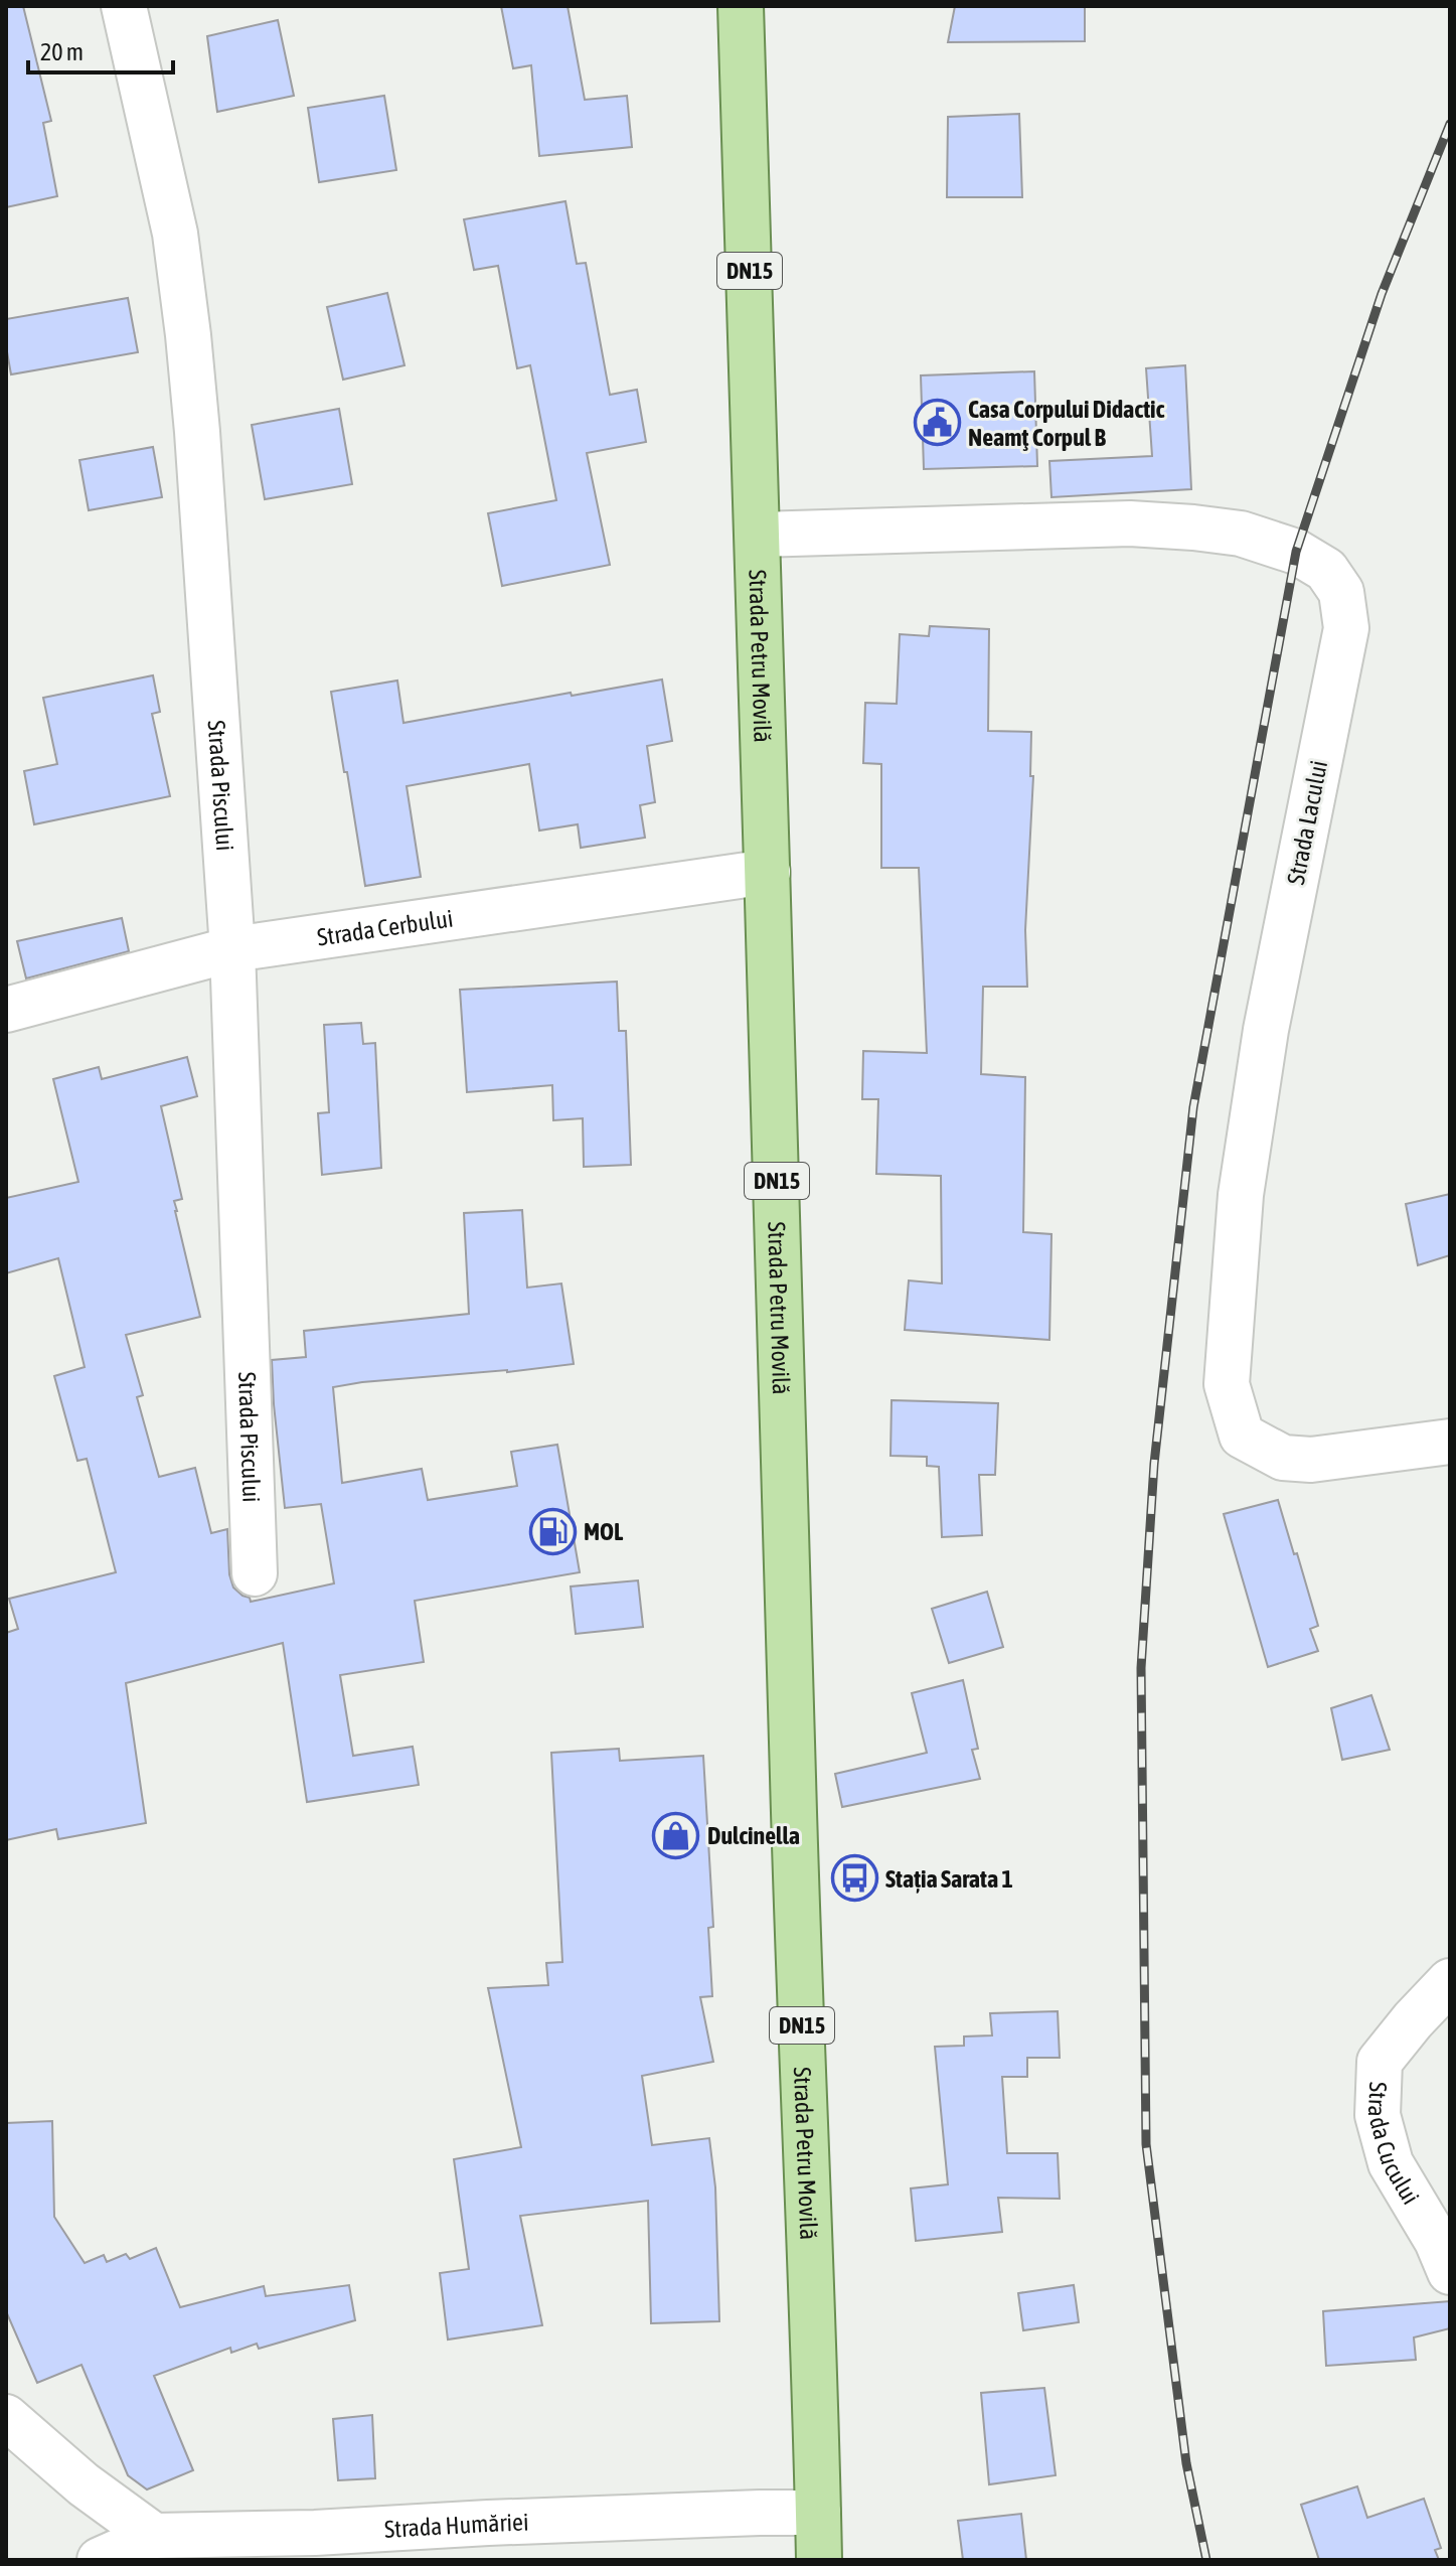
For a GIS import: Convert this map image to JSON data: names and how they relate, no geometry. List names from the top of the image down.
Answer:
{
  "streets": {
    "main road": ["DN15", "Strada Petru Movilă"],
    "street": [
      "Strada Piscului",
      "Strada Lacului",
      "Strada Cerbului",
      "Strada Cucului",
      "Strada Humăriei"
    ]
  },
  "crossings": [
    ["Strada Petru Movilă", "Strada Lacului"],
    ["Strada Petru Movilă", "Strada Cerbului"],
    ["Strada Petru Movilă", "Strada Humăriei"],
    ["Strada Piscului", "Strada Cerbului"]
  ],
  "places": {
    "public building": ["Casa Corpului Didactic Neamţ Corpul B"],
    "fuel station": ["MOL"],
    "shop": ["Dulcinella"],
    "bus stop": ["Stația Sarata 1"]
  },
  "scale_bar": "20 m"
}
